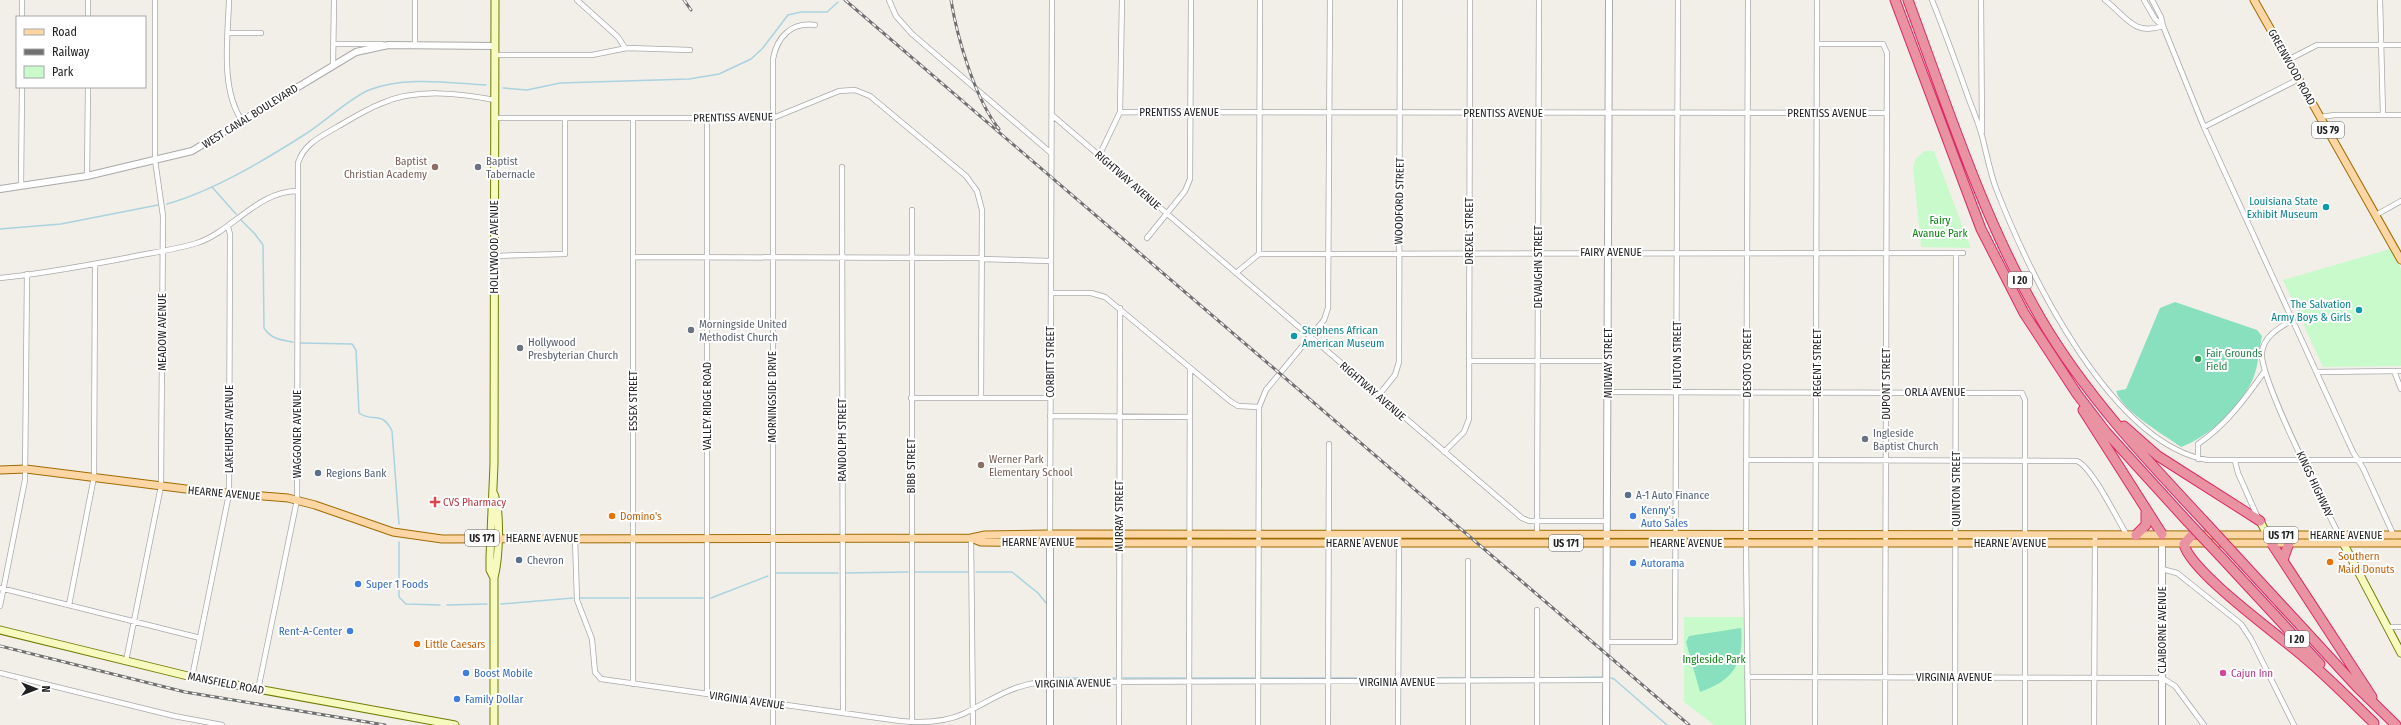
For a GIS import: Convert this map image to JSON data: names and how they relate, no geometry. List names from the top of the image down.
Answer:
{
  "streets": {
    "highway": ["I 20"],
    "main road": [
      "GREENWOOD ROAD",
      "US 79",
      "HOLLYWOOD AVENUE",
      "KINGS HIGHWAY",
      "HEARNE AVENUE",
      "US 171",
      "MANSFIELD ROAD"
    ],
    "street": [
      "PRENTISS AVENUE",
      "WEST CANAL BOULEVARD",
      "RIGHTWAY AVENUE",
      "WOODFORD STREET",
      "DREXEL STREET",
      "FAIRY AVENUE",
      "DEVAUGHN STREET",
      "MEADOW AVENUE",
      "FULTON STREET",
      "CORBITT STREET",
      "MIDWAY STREET",
      "DESOTO STREET",
      "REGENT STREET",
      "DUPONT STREET",
      "ORLA AVENUE",
      "MORNINGSIDE DRIVE",
      "ESSEX STREET",
      "VALLEY RIDGE ROAD",
      "LAKEHURST AVENUE",
      "WAGGONER AVENUE",
      "RANDOLPH STREET",
      "BIBB STREET",
      "QUINTON STREET",
      "MURRAY STREET",
      "CLAIBORNE AVENUE",
      "VIRGINIA AVENUE"
    ]
  },
  "crossings": [
    ["PRENTISS AVENUE", "WOODFORD STREET"],
    ["PRENTISS AVENUE", "DREXEL STREET"],
    ["PRENTISS AVENUE", "HOLLYWOOD AVENUE"],
    ["PRENTISS AVENUE", "DEVAUGHN STREET"],
    ["PRENTISS AVENUE", "FULTON STREET"],
    ["PRENTISS AVENUE", "MIDWAY STREET"],
    ["PRENTISS AVENUE", "DESOTO STREET"],
    ["PRENTISS AVENUE", "REGENT STREET"],
    ["PRENTISS AVENUE", "DUPONT STREET"],
    ["PRENTISS AVENUE", "MORNINGSIDE DRIVE"],
    ["PRENTISS AVENUE", "ESSEX STREET"],
    ["PRENTISS AVENUE", "VALLEY RIDGE ROAD"],
    ["WEST CANAL BOULEVARD", "HOLLYWOOD AVENUE"],
    ["WEST CANAL BOULEVARD", "MEADOW AVENUE"],
    ["RIGHTWAY AVENUE", "WOODFORD STREET"],
    ["RIGHTWAY AVENUE", "DREXEL STREET"],
    ["RIGHTWAY AVENUE", "DEVAUGHN STREET"],
    ["RIGHTWAY AVENUE", "CORBITT STREET"],
    ["RIGHTWAY AVENUE", "MIDWAY STREET"],
    ["WOODFORD STREET", "FAIRY AVENUE"],
    ["DREXEL STREET", "FAIRY AVENUE"],
    ["HOLLYWOOD AVENUE", "WAGGONER AVENUE"],
    ["HOLLYWOOD AVENUE", "HEARNE AVENUE"],
    ["FAIRY AVENUE", "DEVAUGHN STREET"],
    ["FAIRY AVENUE", "FULTON STREET"],
    ["FAIRY AVENUE", "MIDWAY STREET"],
    ["FAIRY AVENUE", "DESOTO STREET"],
    ["FAIRY AVENUE", "REGENT STREET"],
    ["FAIRY AVENUE", "DUPONT STREET"],
    ["FAIRY AVENUE", "QUINTON STREET"],
    ["DEVAUGHN STREET", "HEARNE AVENUE"],
    ["MEADOW AVENUE", "HEARNE AVENUE"],
    ["MEADOW AVENUE", "MANSFIELD ROAD"],
    ["FULTON STREET", "MIDWAY STREET"],
    ["FULTON STREET", "ORLA AVENUE"],
    ["FULTON STREET", "HEARNE AVENUE"],
    ["CORBITT STREET", "HEARNE AVENUE"],
    ["CORBITT STREET", "VIRGINIA AVENUE"],
    ["MIDWAY STREET", "ORLA AVENUE"],
    ["MIDWAY STREET", "HEARNE AVENUE"],
    ["MIDWAY STREET", "VIRGINIA AVENUE"],
    ["DESOTO STREET", "ORLA AVENUE"],
    ["DESOTO STREET", "HEARNE AVENUE"],
    ["DESOTO STREET", "VIRGINIA AVENUE"],
    ["REGENT STREET", "DUPONT STREET"],
    ["REGENT STREET", "ORLA AVENUE"],
    ["REGENT STREET", "HEARNE AVENUE"],
    ["REGENT STREET", "VIRGINIA AVENUE"],
    ["DUPONT STREET", "ORLA AVENUE"],
    ["DUPONT STREET", "HEARNE AVENUE"],
    ["DUPONT STREET", "VIRGINIA AVENUE"],
    ["ORLA AVENUE", "QUINTON STREET"],
    ["MORNINGSIDE DRIVE", "HEARNE AVENUE"],
    ["MORNINGSIDE DRIVE", "VIRGINIA AVENUE"],
    ["ESSEX STREET", "HEARNE AVENUE"],
    ["ESSEX STREET", "VIRGINIA AVENUE"],
    ["VALLEY RIDGE ROAD", "HEARNE AVENUE"],
    ["VALLEY RIDGE ROAD", "VIRGINIA AVENUE"],
    ["LAKEHURST AVENUE", "HEARNE AVENUE"],
    ["LAKEHURST AVENUE", "MANSFIELD ROAD"],
    ["WAGGONER AVENUE", "HEARNE AVENUE"],
    ["WAGGONER AVENUE", "MANSFIELD ROAD"],
    ["RANDOLPH STREET", "HEARNE AVENUE"],
    ["RANDOLPH STREET", "VIRGINIA AVENUE"],
    ["BIBB STREET", "HEARNE AVENUE"],
    ["BIBB STREET", "VIRGINIA AVENUE"],
    ["KINGS HIGHWAY", "HEARNE AVENUE"],
    ["QUINTON STREET", "HEARNE AVENUE"],
    ["QUINTON STREET", "VIRGINIA AVENUE"],
    ["HEARNE AVENUE", "MURRAY STREET"],
    ["HEARNE AVENUE", "CLAIBORNE AVENUE"],
    ["HEARNE AVENUE", "VIRGINIA AVENUE"],
    ["MURRAY STREET", "VIRGINIA AVENUE"],
    ["CLAIBORNE AVENUE", "VIRGINIA AVENUE"]
  ],
  "parks": ["Fairy Avanue Park", "Ingleside Park"],
  "places": {
    "other": [
      "Baptist Christian Academy",
      "Baptist Tabernacle",
      "Louisiana State Exhibit Museum",
      "The Salvation Army Boys & Girls",
      "Morningside United Methodist Church",
      "Stephens African American Museum",
      "Hollywood Presbyterian Church",
      "Fair Grounds Field",
      "Ingleside Baptist Church",
      "Werner Park Elementary School",
      "Regions Bank",
      "A-1 Auto Finance",
      "Domino's",
      "Kenny's Auto Sales",
      "Chevron",
      "Southern Maid Donuts",
      "Autorama",
      "Super 1 Foods",
      "Rent-A-Center",
      "Little Caesars",
      "Boost Mobile",
      "Cajun Inn",
      "Family Dollar"
    ],
    "health": ["CVS Pharmacy"]
  },
  "legend": ["Road", "Railway", "Park"],
  "north": "right"
}
